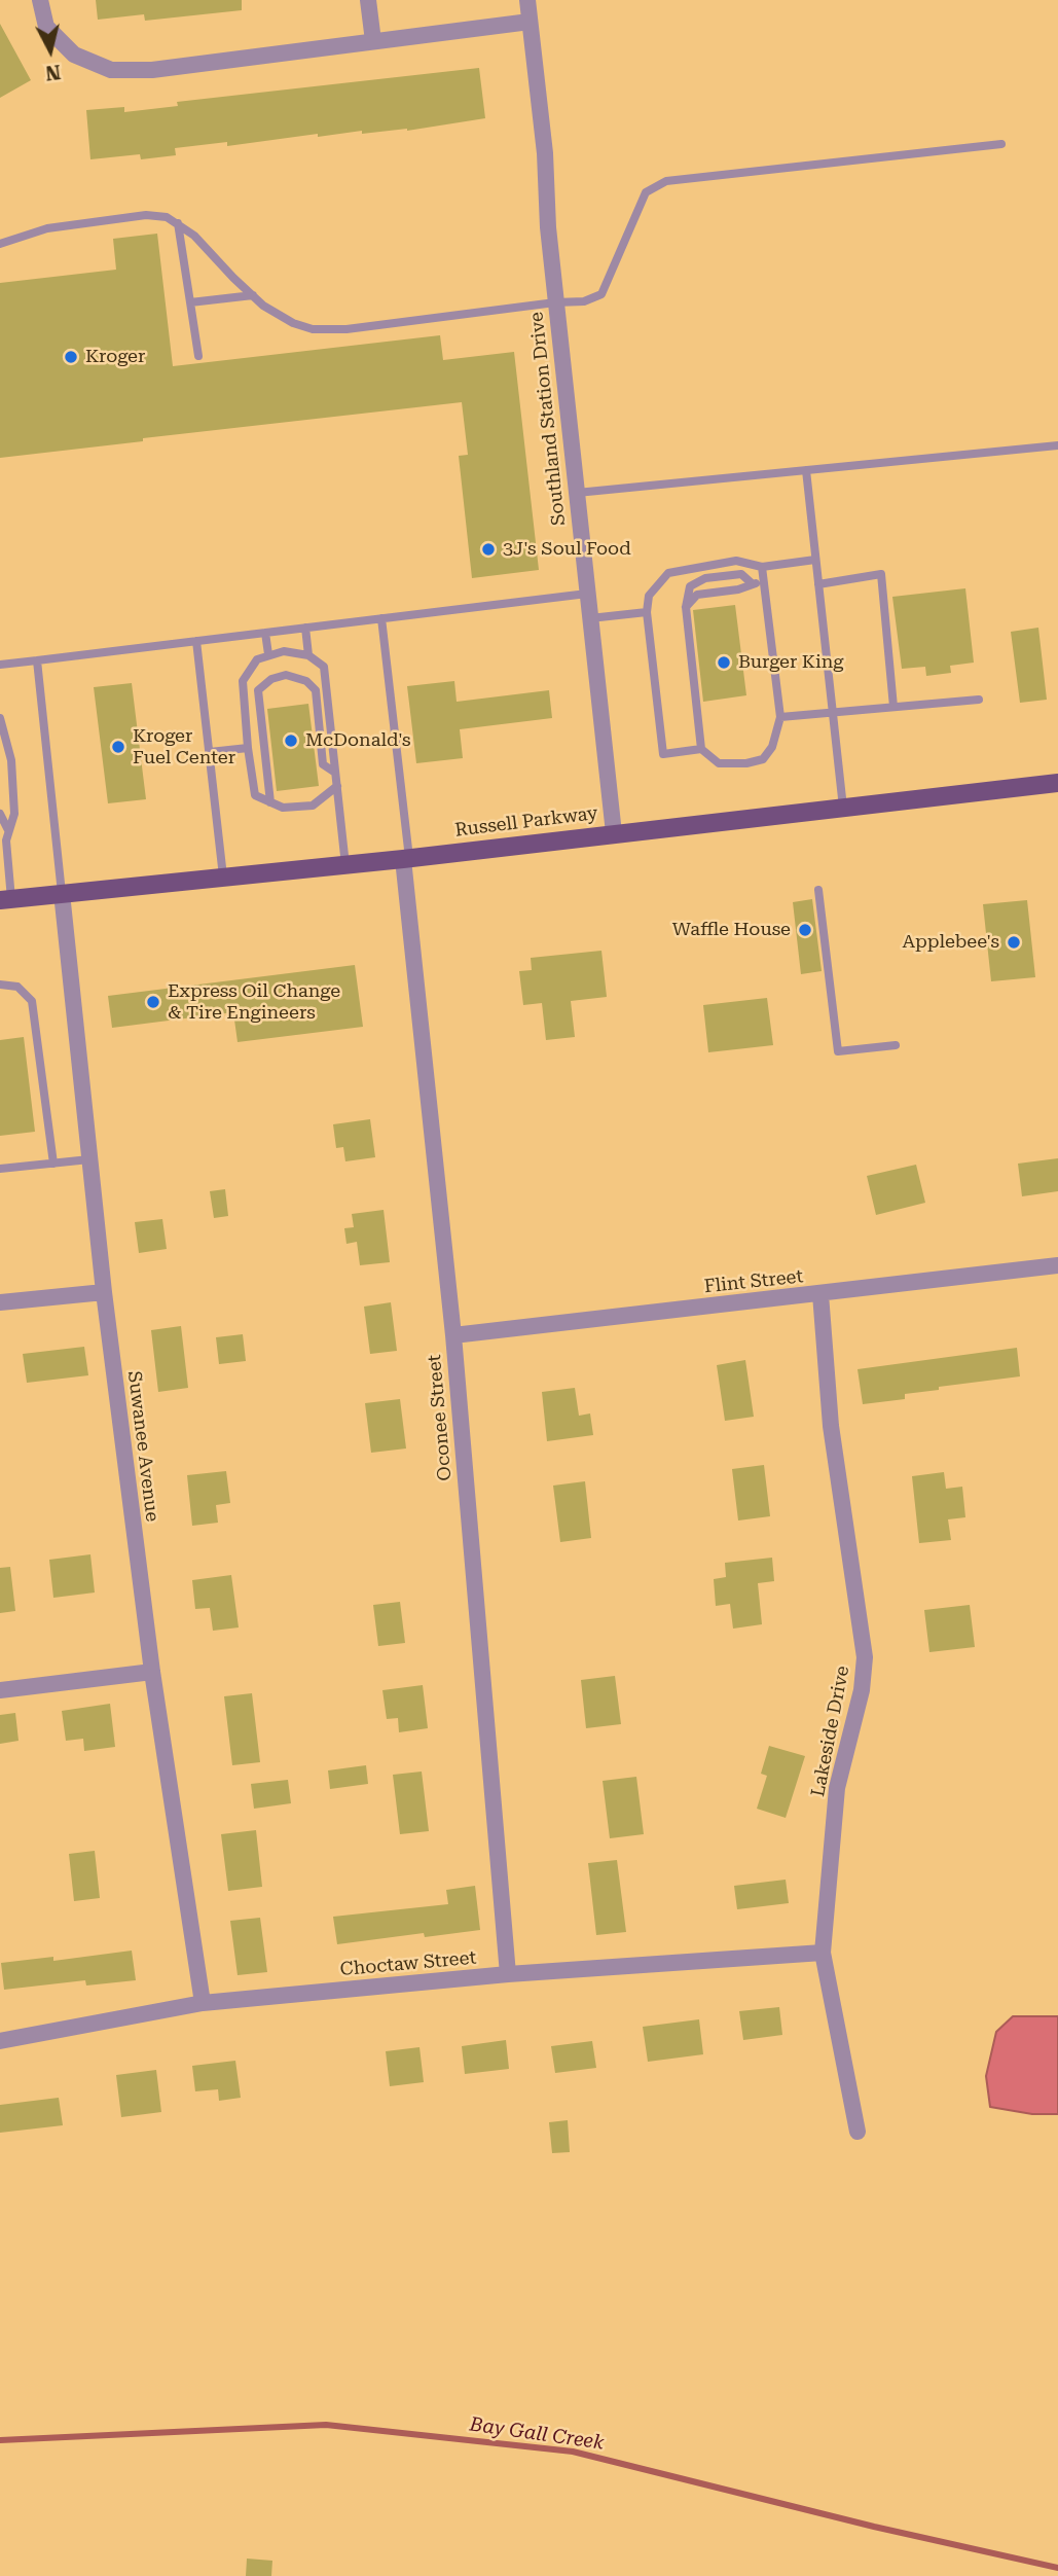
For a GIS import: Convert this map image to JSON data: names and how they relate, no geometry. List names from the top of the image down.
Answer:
{
  "streets": {
    "main road": ["Russell Parkway"],
    "street": [
      "Southland Station Drive",
      "Flint Street",
      "Oconee Street",
      "Suwanee Avenue",
      "Lakeside Drive",
      "Choctaw Street"
    ]
  },
  "crossings": [
    ["Southland Station Drive", "Russell Parkway"],
    ["Russell Parkway", "Oconee Street"],
    ["Russell Parkway", "Suwanee Avenue"],
    ["Flint Street", "Oconee Street"],
    ["Flint Street", "Lakeside Drive"],
    ["Oconee Street", "Choctaw Street"],
    ["Suwanee Avenue", "Choctaw Street"],
    ["Lakeside Drive", "Choctaw Street"]
  ],
  "water": ["Bay Gall Creek"],
  "places": [
    "Kroger",
    "3J's Soul Food",
    "Burger King",
    "McDonald's",
    "Kroger Fuel Center",
    "Waffle House",
    "Applebee's",
    "Express Oil Change & Tire Engineers"
  ],
  "north": "bottom"
}
